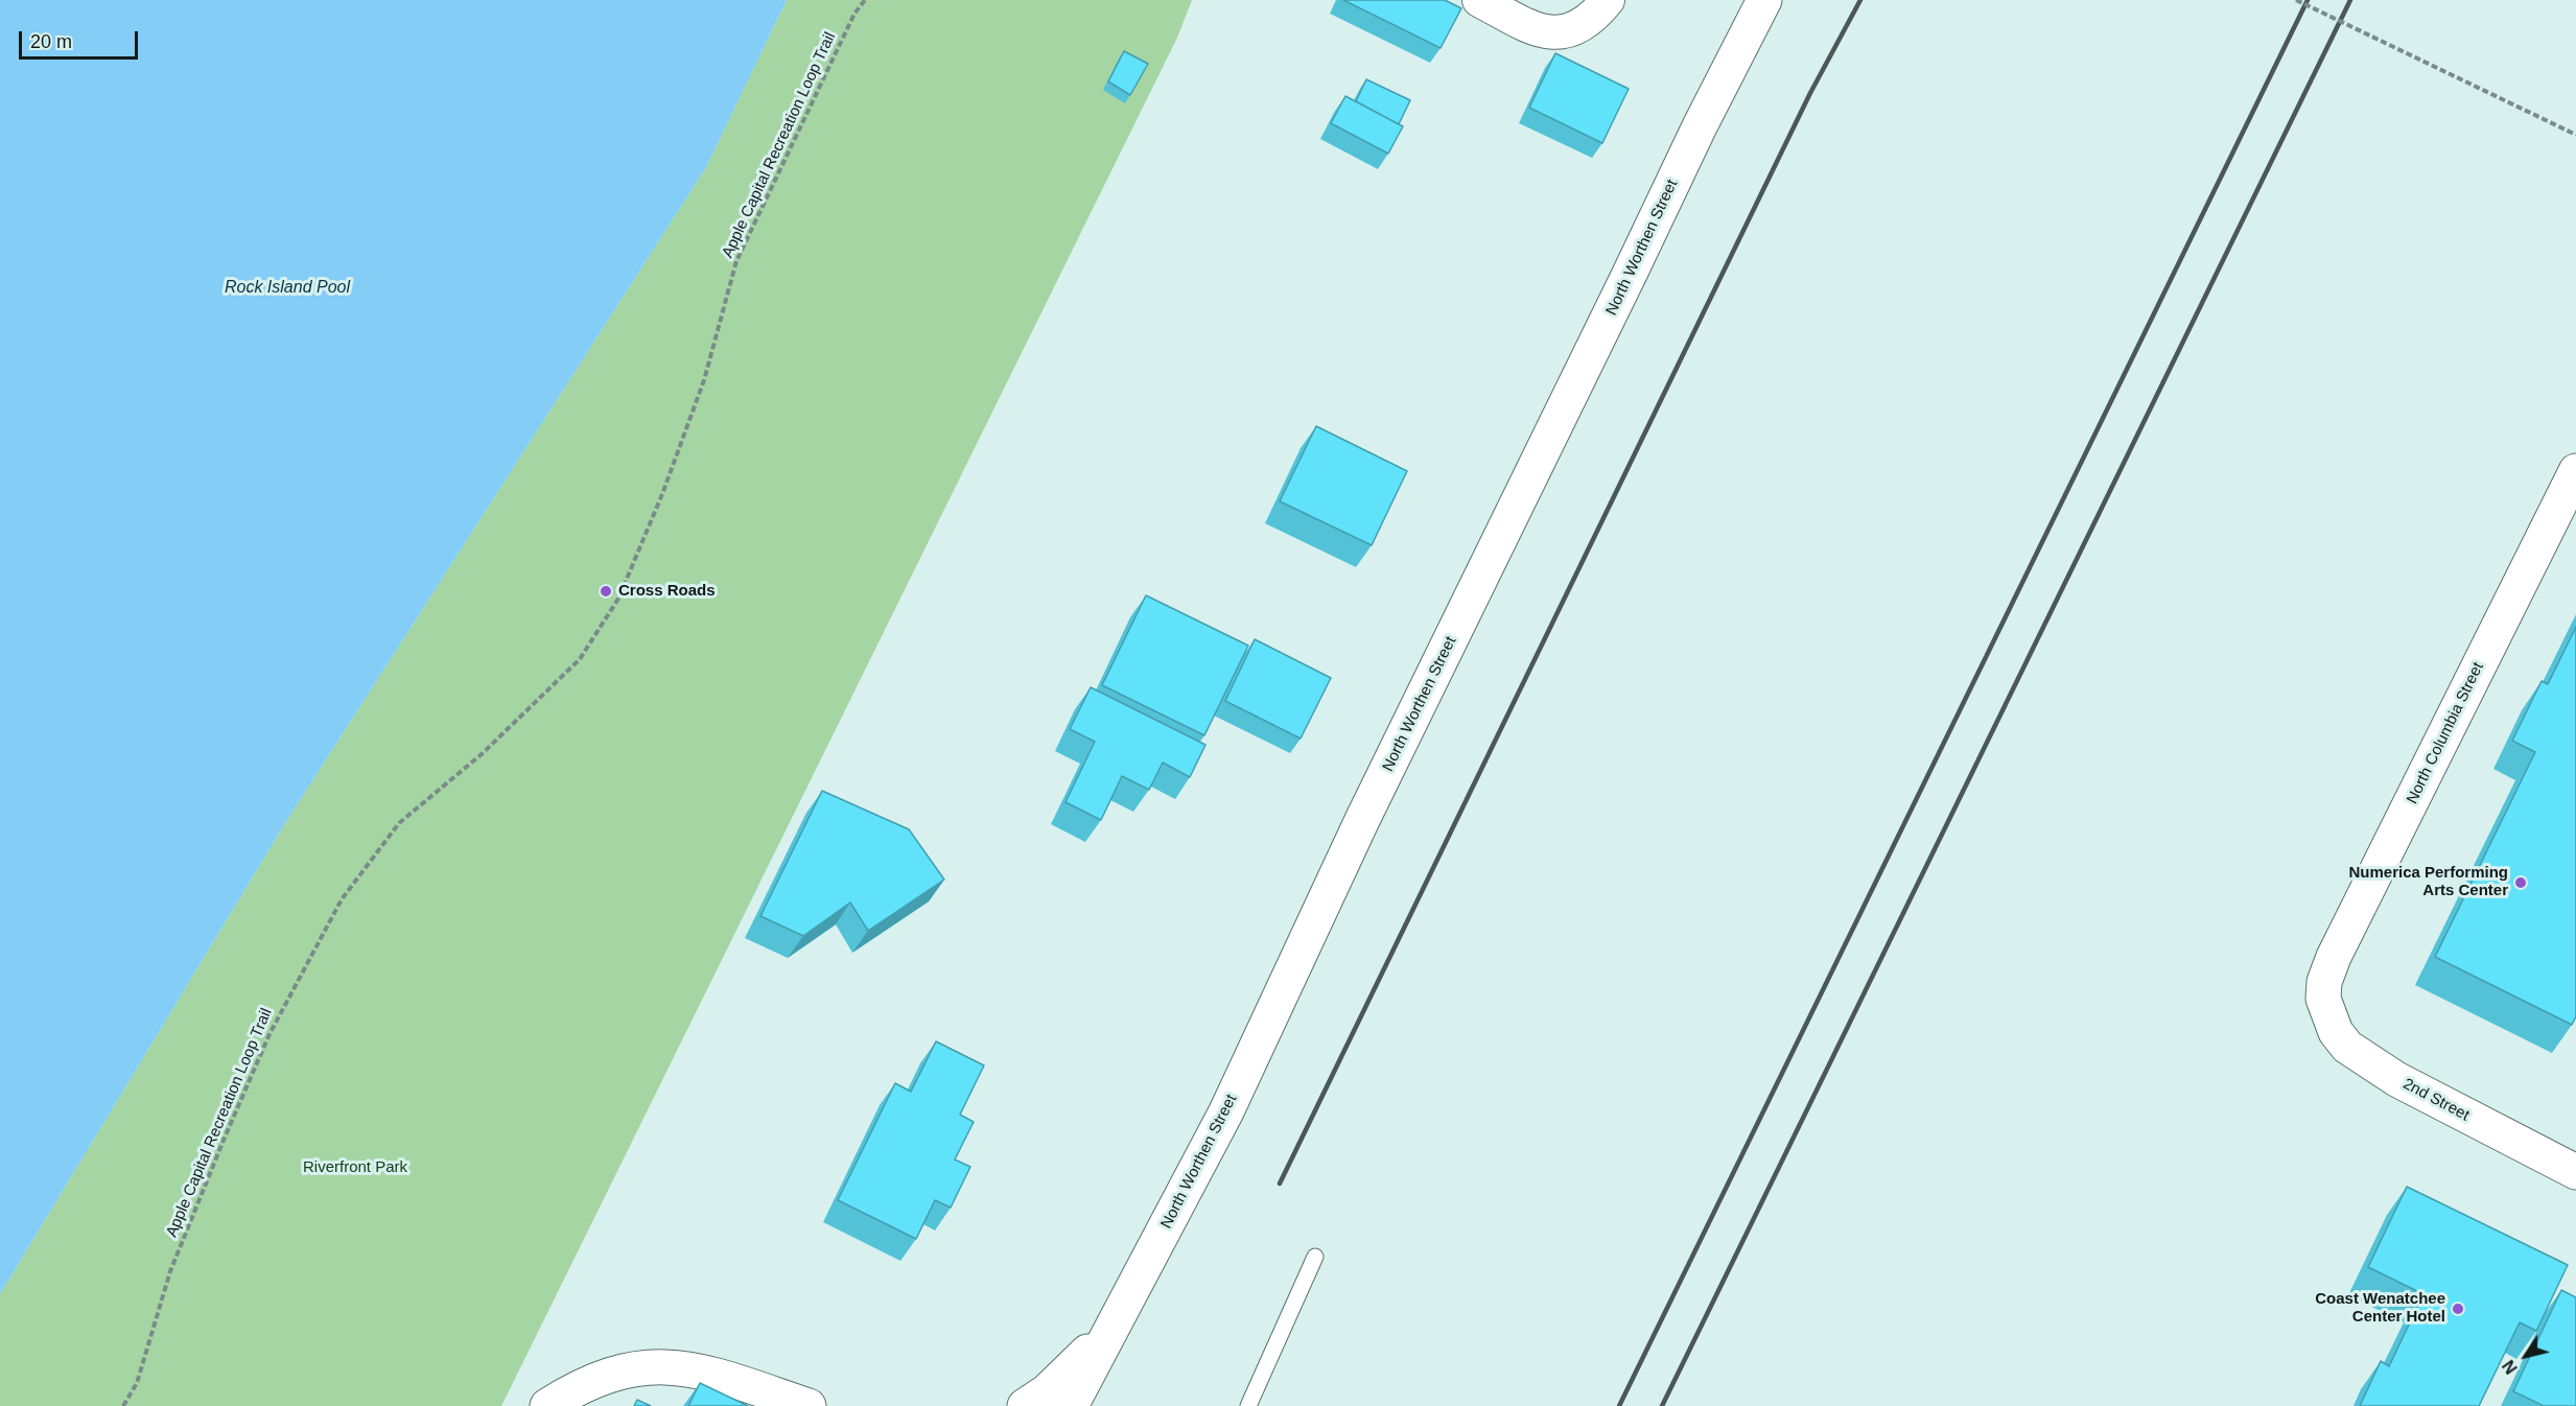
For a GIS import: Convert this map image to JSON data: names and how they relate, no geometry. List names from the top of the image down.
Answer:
{
  "streets": {
    "main road": ["North Worthen Street", "North Columbia Street", "2nd Street"],
    "path": ["Apple Capital Recreation Loop Trail"]
  },
  "crossings": [
    ["North Columbia Street", "2nd Street"]
  ],
  "water": ["Rock Island Pool"],
  "parks": ["Riverfront Park"],
  "places": ["Cross Roads", "Numerica Performing Arts Center", "Coast Wenatchee Center Hotel"],
  "scale_bar": "20 m",
  "north": "bottom left"
}
